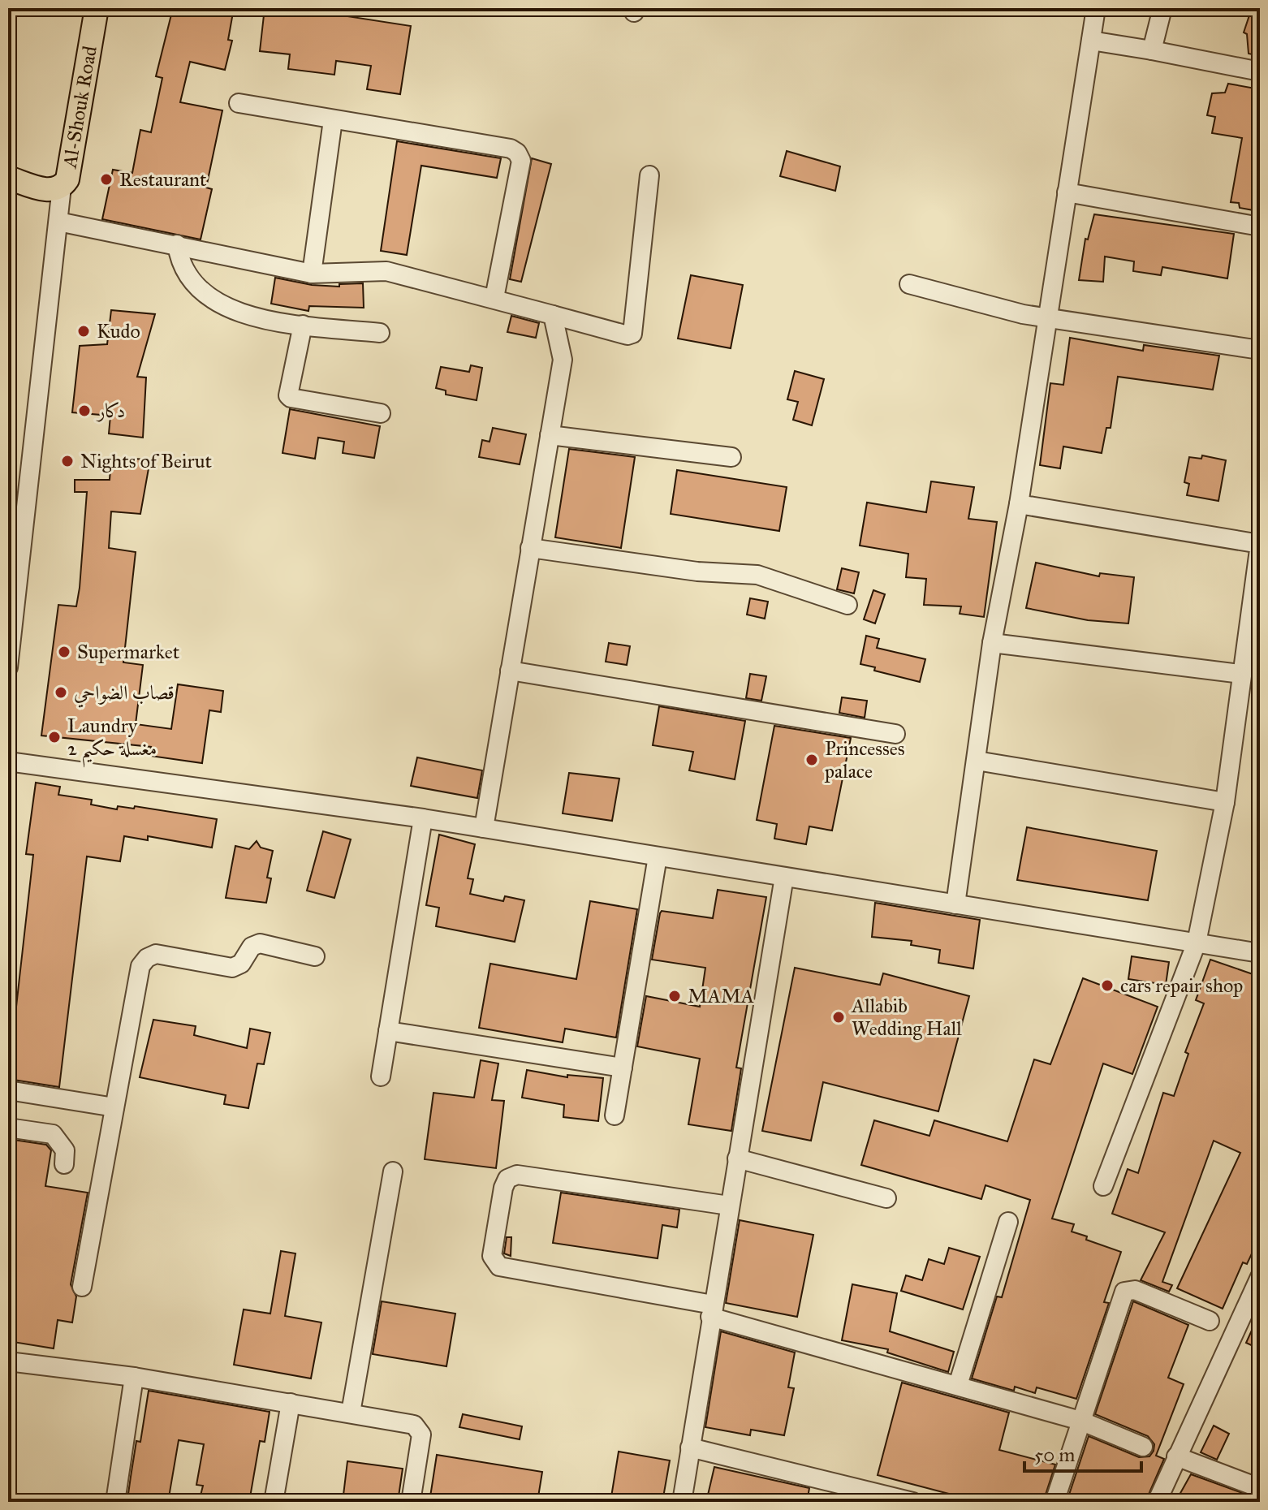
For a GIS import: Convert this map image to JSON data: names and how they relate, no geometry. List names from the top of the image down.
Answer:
{
  "streets": {
    "main road": ["Al-Shouk Road"]
  },
  "places": [
    "Restaurant",
    "Kudo",
    "دكار",
    "Nights of Beirut",
    "Supermarket",
    "قصاب الضواحي",
    "Laundry مغسلة حكيم 2",
    "Princesses palace",
    "cars repair shop",
    "MAMA",
    "Allabib Wedding Hall"
  ],
  "scale_bar": "50 m"
}
